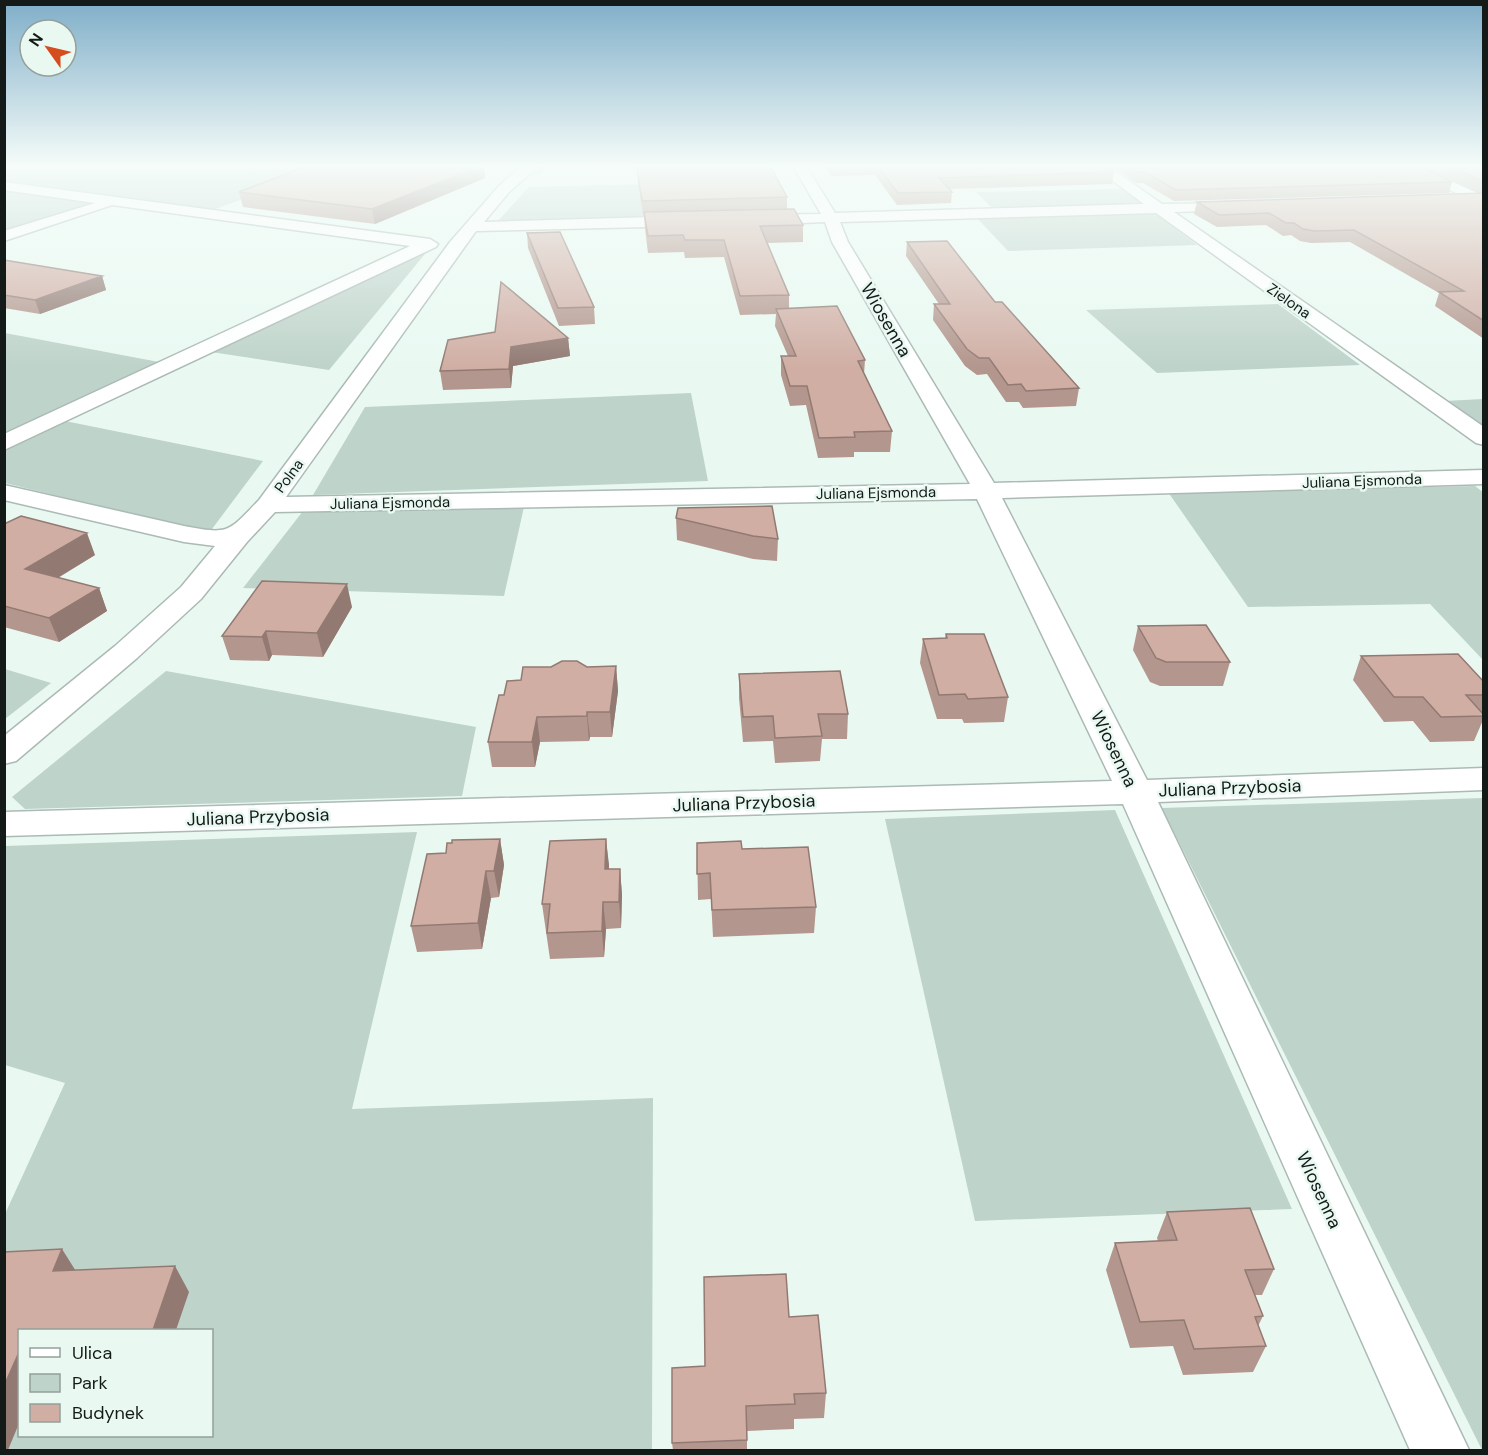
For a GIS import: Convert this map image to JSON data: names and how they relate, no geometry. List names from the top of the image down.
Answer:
{
  "streets": {
    "street": [
      "Zielona",
      "Wiosenna",
      "Polna",
      "Juliana Ejsmonda",
      "Juliana Przybosia"
    ]
  },
  "crossings": [
    ["Wiosenna", "Juliana Ejsmonda"],
    ["Wiosenna", "Juliana Przybosia"],
    ["Polna", "Juliana Ejsmonda"]
  ],
  "legend": ["Ulica", "Park", "Budynek"],
  "north": "top left"
}
